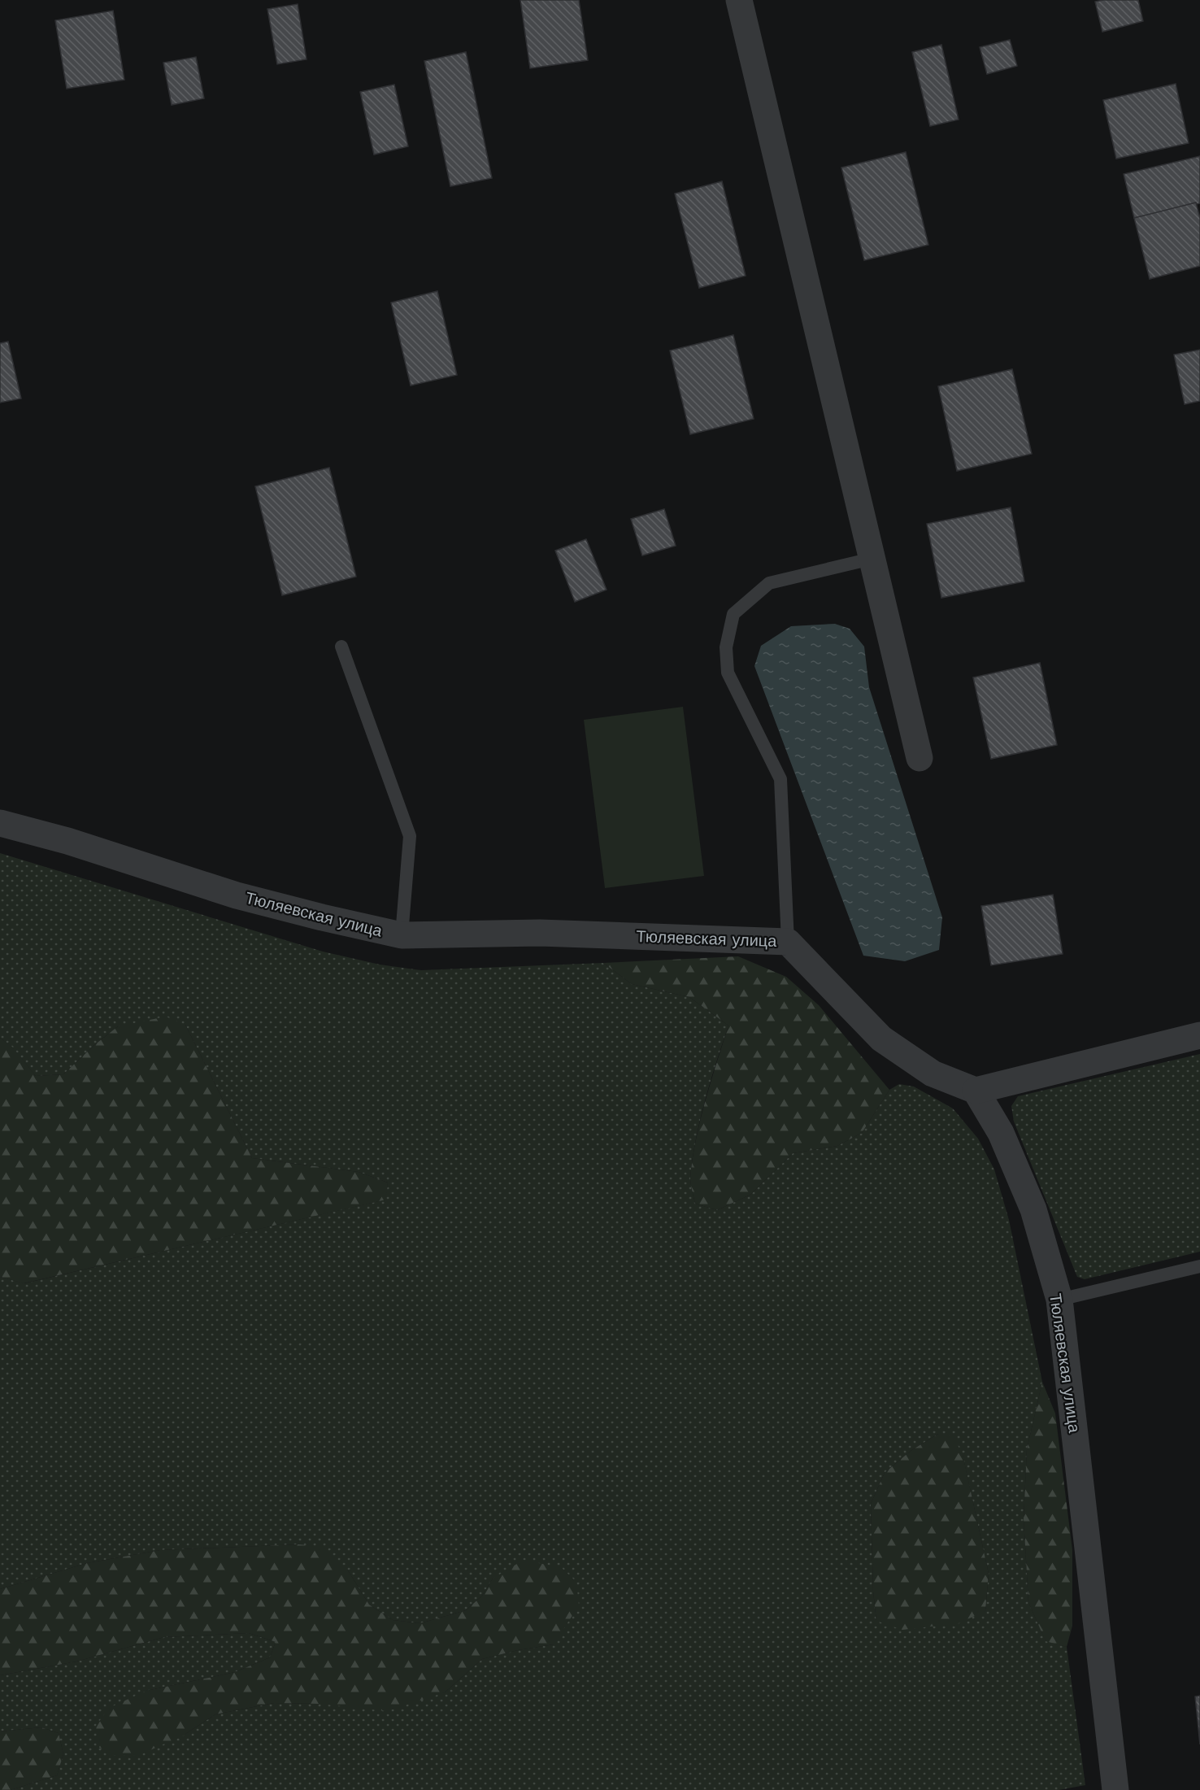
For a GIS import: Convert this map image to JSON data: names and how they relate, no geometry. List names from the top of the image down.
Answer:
{
  "streets": {
    "street": ["Тюляевская улица"]
  }
}
